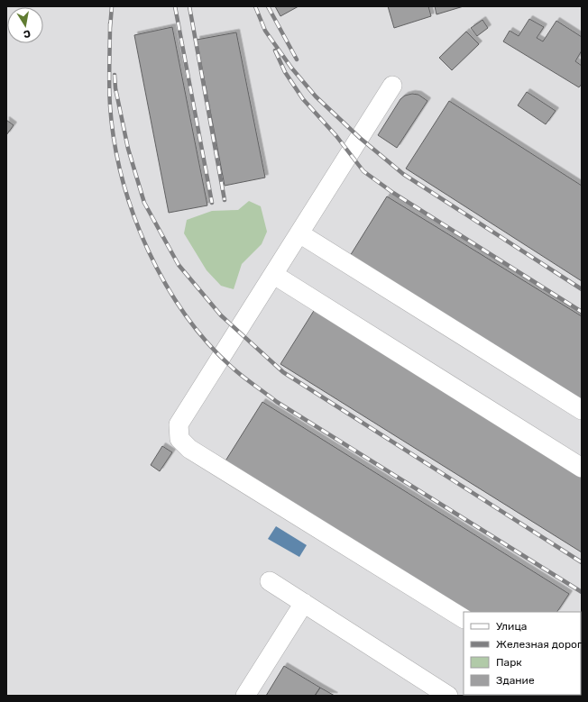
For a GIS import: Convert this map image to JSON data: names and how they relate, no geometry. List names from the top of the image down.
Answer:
{
  "legend": [
    "Улица",
    "Железная дорога",
    "Парк",
    "Здание"
  ],
  "north": "bottom"
}
